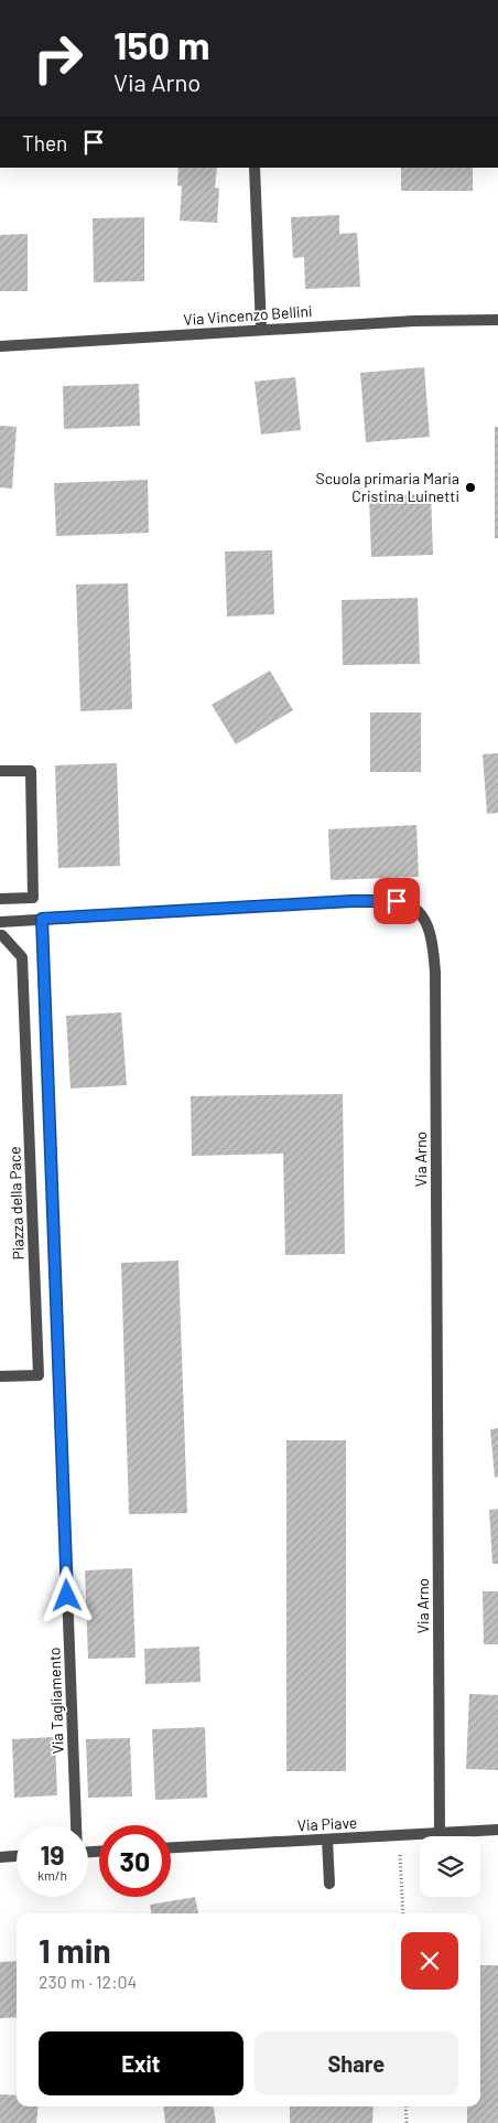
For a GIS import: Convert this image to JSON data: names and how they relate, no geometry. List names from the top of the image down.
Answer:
{
  "streets": {
    "street": [
      "Via Vincenzo Bellini",
      "Via Arno",
      "Piazza della Pace",
      "Via Tagliamento",
      "Via Piave"
    ]
  },
  "crossings": [
    ["Via Arno", "Via Tagliamento"],
    ["Via Arno", "Via Piave"]
  ],
  "places": ["Scuola primaria Maria Cristina Luinetti"],
  "page": {
    "turn": ["150 m", "Via Arno"],
    "then": "Then",
    "speed": "19 km/h",
    "limit": "30",
    "heading": ["1 min", "230 m · 12:04"],
    "buttons": ["Exit", "Share"]
  }
}
